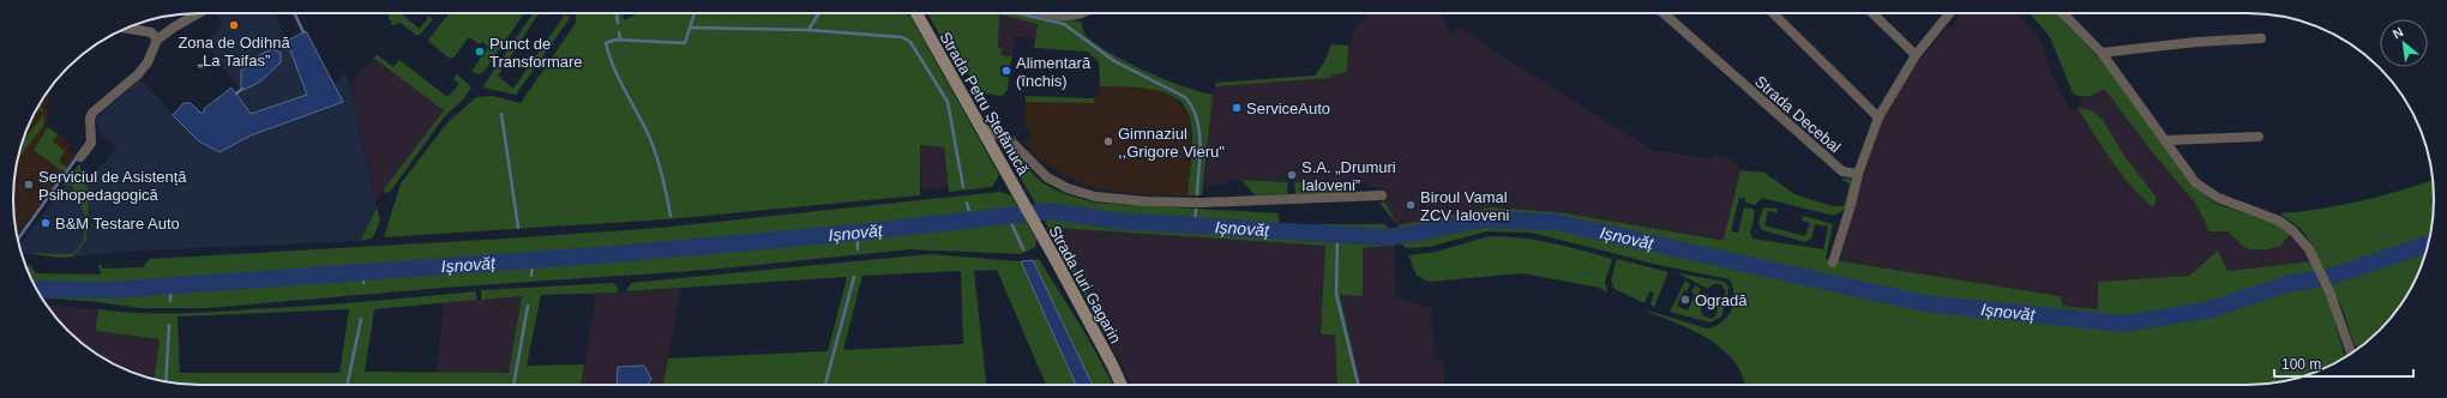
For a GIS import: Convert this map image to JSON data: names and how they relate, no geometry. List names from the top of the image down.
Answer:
{
  "streets": {
    "main road": ["Strada Petru Ștefănucă", "Strada Iuri Gagarin"],
    "street": ["Strada Decebal"]
  },
  "crossings": [
    ["Strada Petru Ștefănucă", "Strada Iuri Gagarin"]
  ],
  "water": ["Ișnovăț"],
  "places": [
    "Zona de Odihnă „La Taifas”",
    "Punct de Transformare",
    "Alimentară (închis)",
    "ServiceAuto",
    "Gimnaziul ,,Grigore Vieru\"",
    "S.A. „Drumuri Ialoveni”",
    "Serviciul de Asistență Psihopedagogică",
    "Biroul Vamal ZCV Ialoveni",
    "B&M Testare Auto",
    "Ogradă"
  ],
  "scale_bar": "100 m",
  "north": "top left"
}
